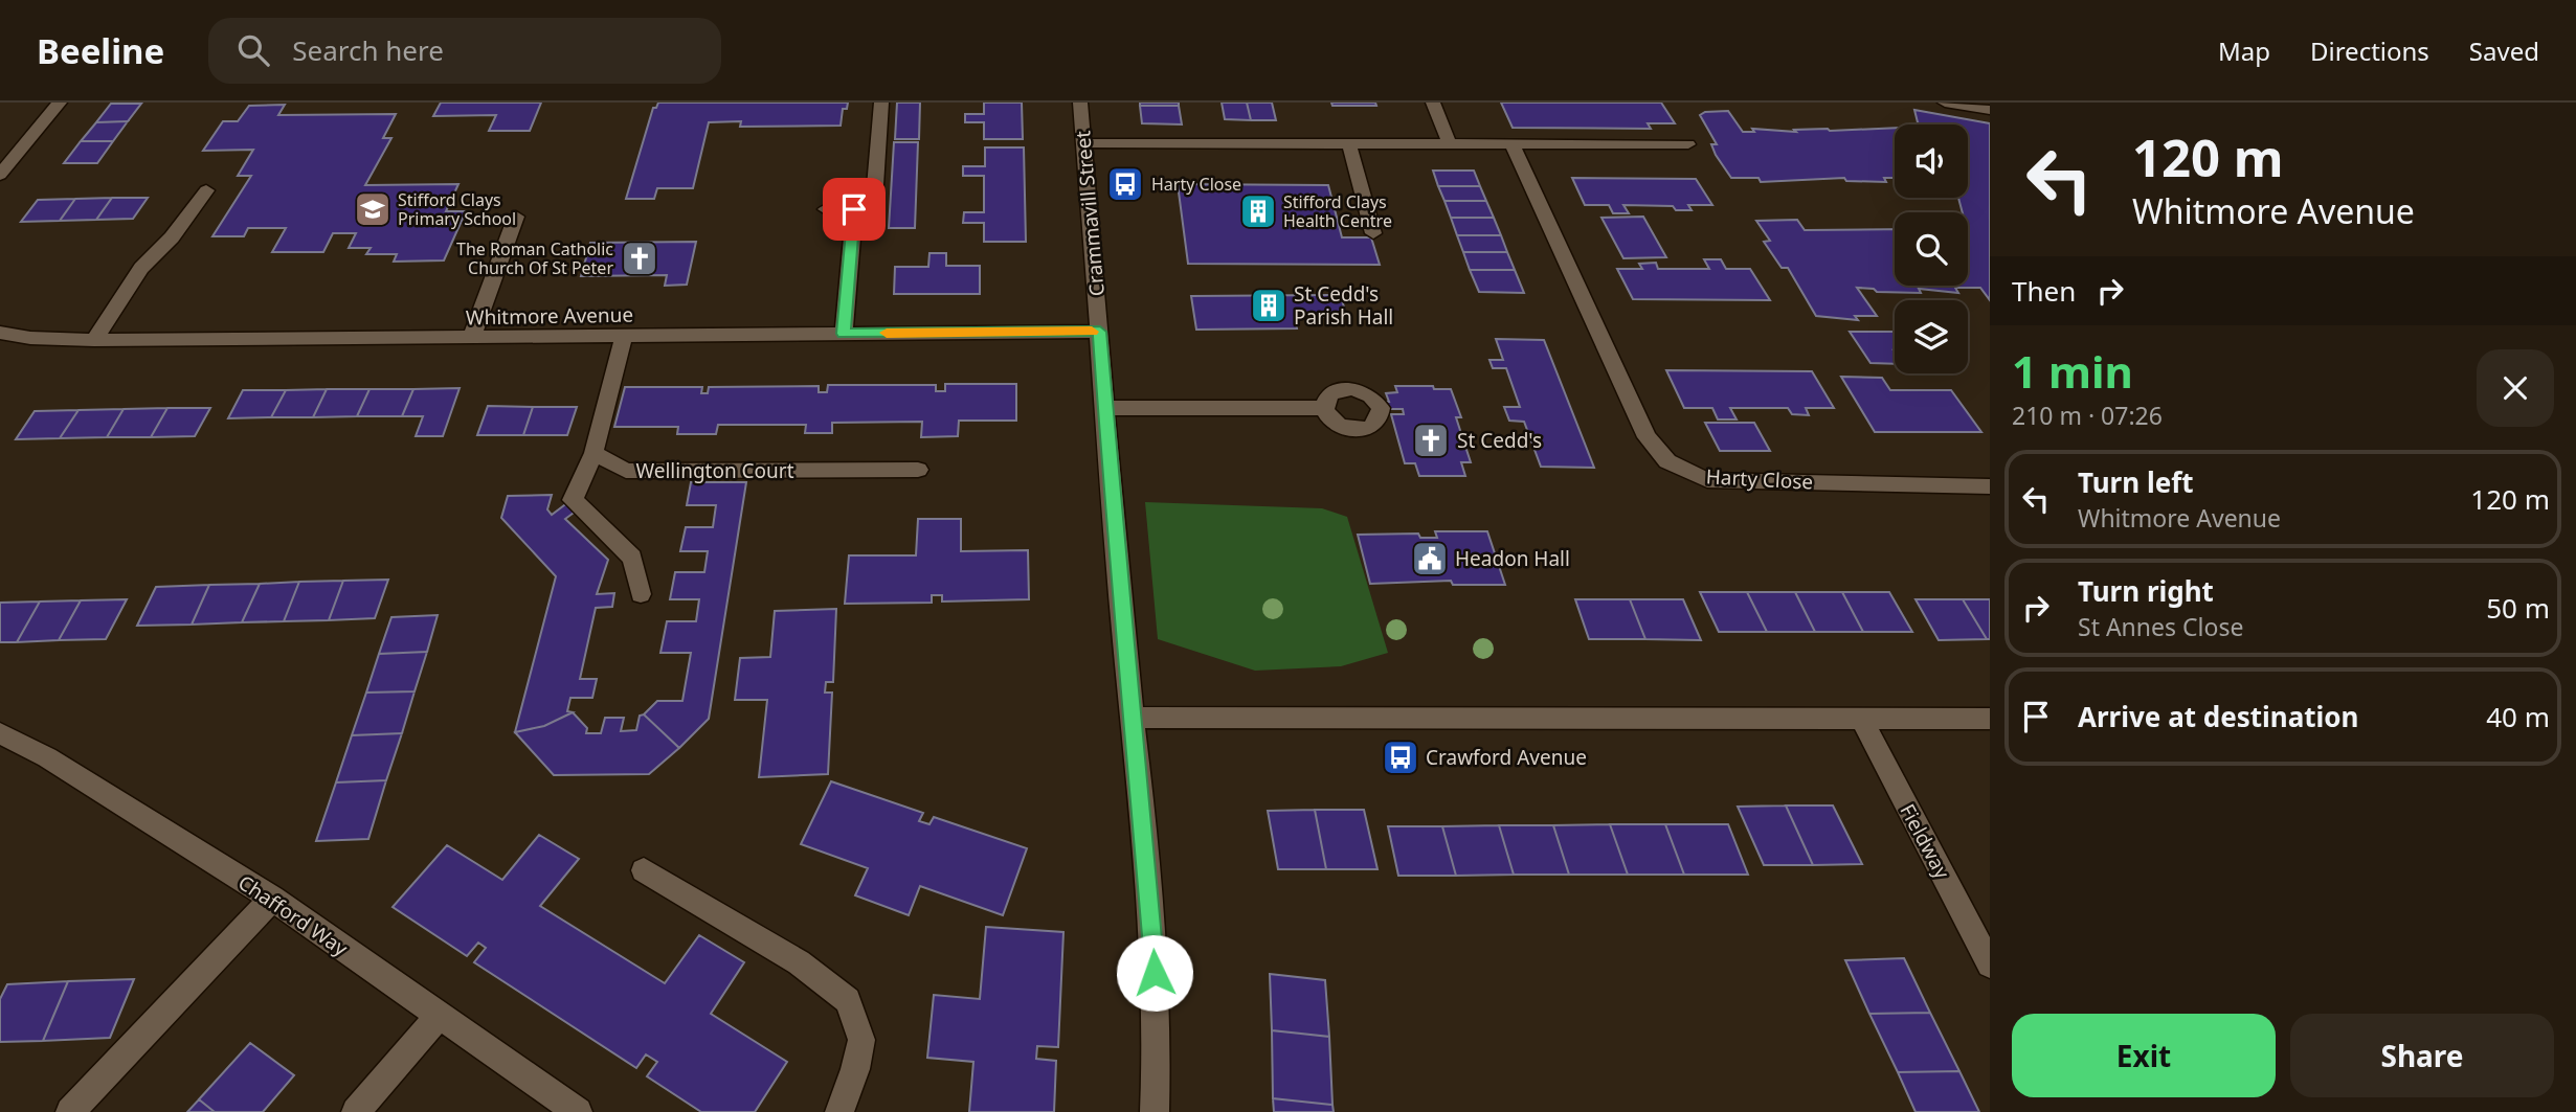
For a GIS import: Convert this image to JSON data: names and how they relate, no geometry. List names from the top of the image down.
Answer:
{
  "streets": {
    "street": [
      "Crammavill Street",
      "Whitmore Avenue",
      "Wellington Court",
      "Harty Close",
      "Fieldway",
      "Chafford Way"
    ]
  },
  "crossings": [
    ["Crammavill Street", "Whitmore Avenue"]
  ],
  "places": {
    "bus stop": ["Harty Close", "Crawford Avenue"],
    "school or university": ["Stifford Clays Primary School"],
    "building": ["Stifford Clays Health Centre", "St Cedd's Parish Hall"],
    "church": ["The Roman Catholic Church Of St Peter", "St Cedd's"],
    "public building": ["Headon Hall"]
  },
  "page": {
    "header": "Beeline",
    "search": "Search here",
    "nav": ["Map", "Directions", "Saved"],
    "turn": ["120 m", "Whitmore Avenue"],
    "then": "Then",
    "heading": ["1 min", "210 m · 07:26"],
    "list": [
      {
        "name": "Turn left",
        "note": "Whitmore Avenue",
        "value": "120 m"
      },
      {
        "name": "Turn right",
        "note": "St Annes Close",
        "value": "50 m"
      },
      {
        "name": "Arrive at destination",
        "value": "40 m"
      }
    ],
    "buttons": ["Exit", "Share"]
  }
}
